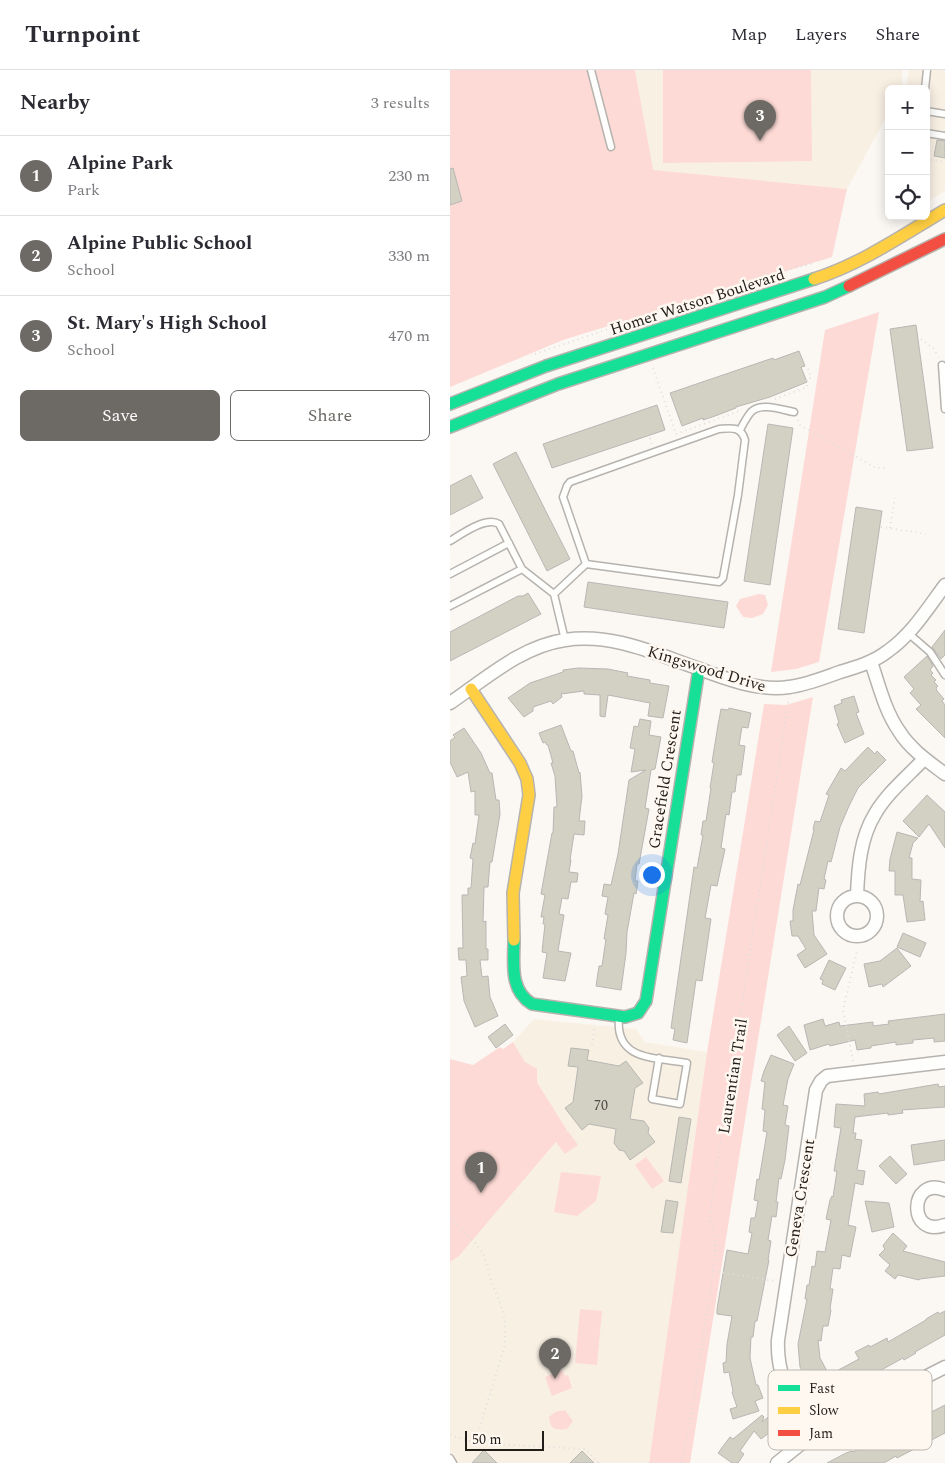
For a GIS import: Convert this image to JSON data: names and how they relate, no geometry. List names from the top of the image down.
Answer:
{
  "streets": {
    "main road": ["Homer Watson Boulevard", "Gracefield Crescent"],
    "street": ["Kingswood Drive", "Geneva Crescent"],
    "path": ["Laurentian Trail"]
  },
  "crossings": [
    ["Kingswood Drive", "Gracefield Crescent"],
    ["Kingswood Drive", "Laurentian Trail"]
  ],
  "house_numbers": ["70"],
  "legend": ["Fast", "Slow", "Jam"],
  "scale_bar": "50 m",
  "page": {
    "header": "Turnpoint",
    "nav": ["Map", "Layers", "Share"],
    "heading": ["Nearby", "3 results"],
    "map_buttons": ["+", "−"],
    "pins": ["3", "1", "2"],
    "list": [
      {
        "mark": "1",
        "name": "Alpine Park",
        "note": "Park",
        "value": "230 m"
      },
      {
        "mark": "2",
        "name": "Alpine Public School",
        "note": "School",
        "value": "330 m"
      },
      {
        "mark": "3",
        "name": "St. Mary's High School",
        "note": "School",
        "value": "470 m"
      }
    ],
    "buttons": ["Save", "Share"],
    "scale": "50 m"
  }
}
